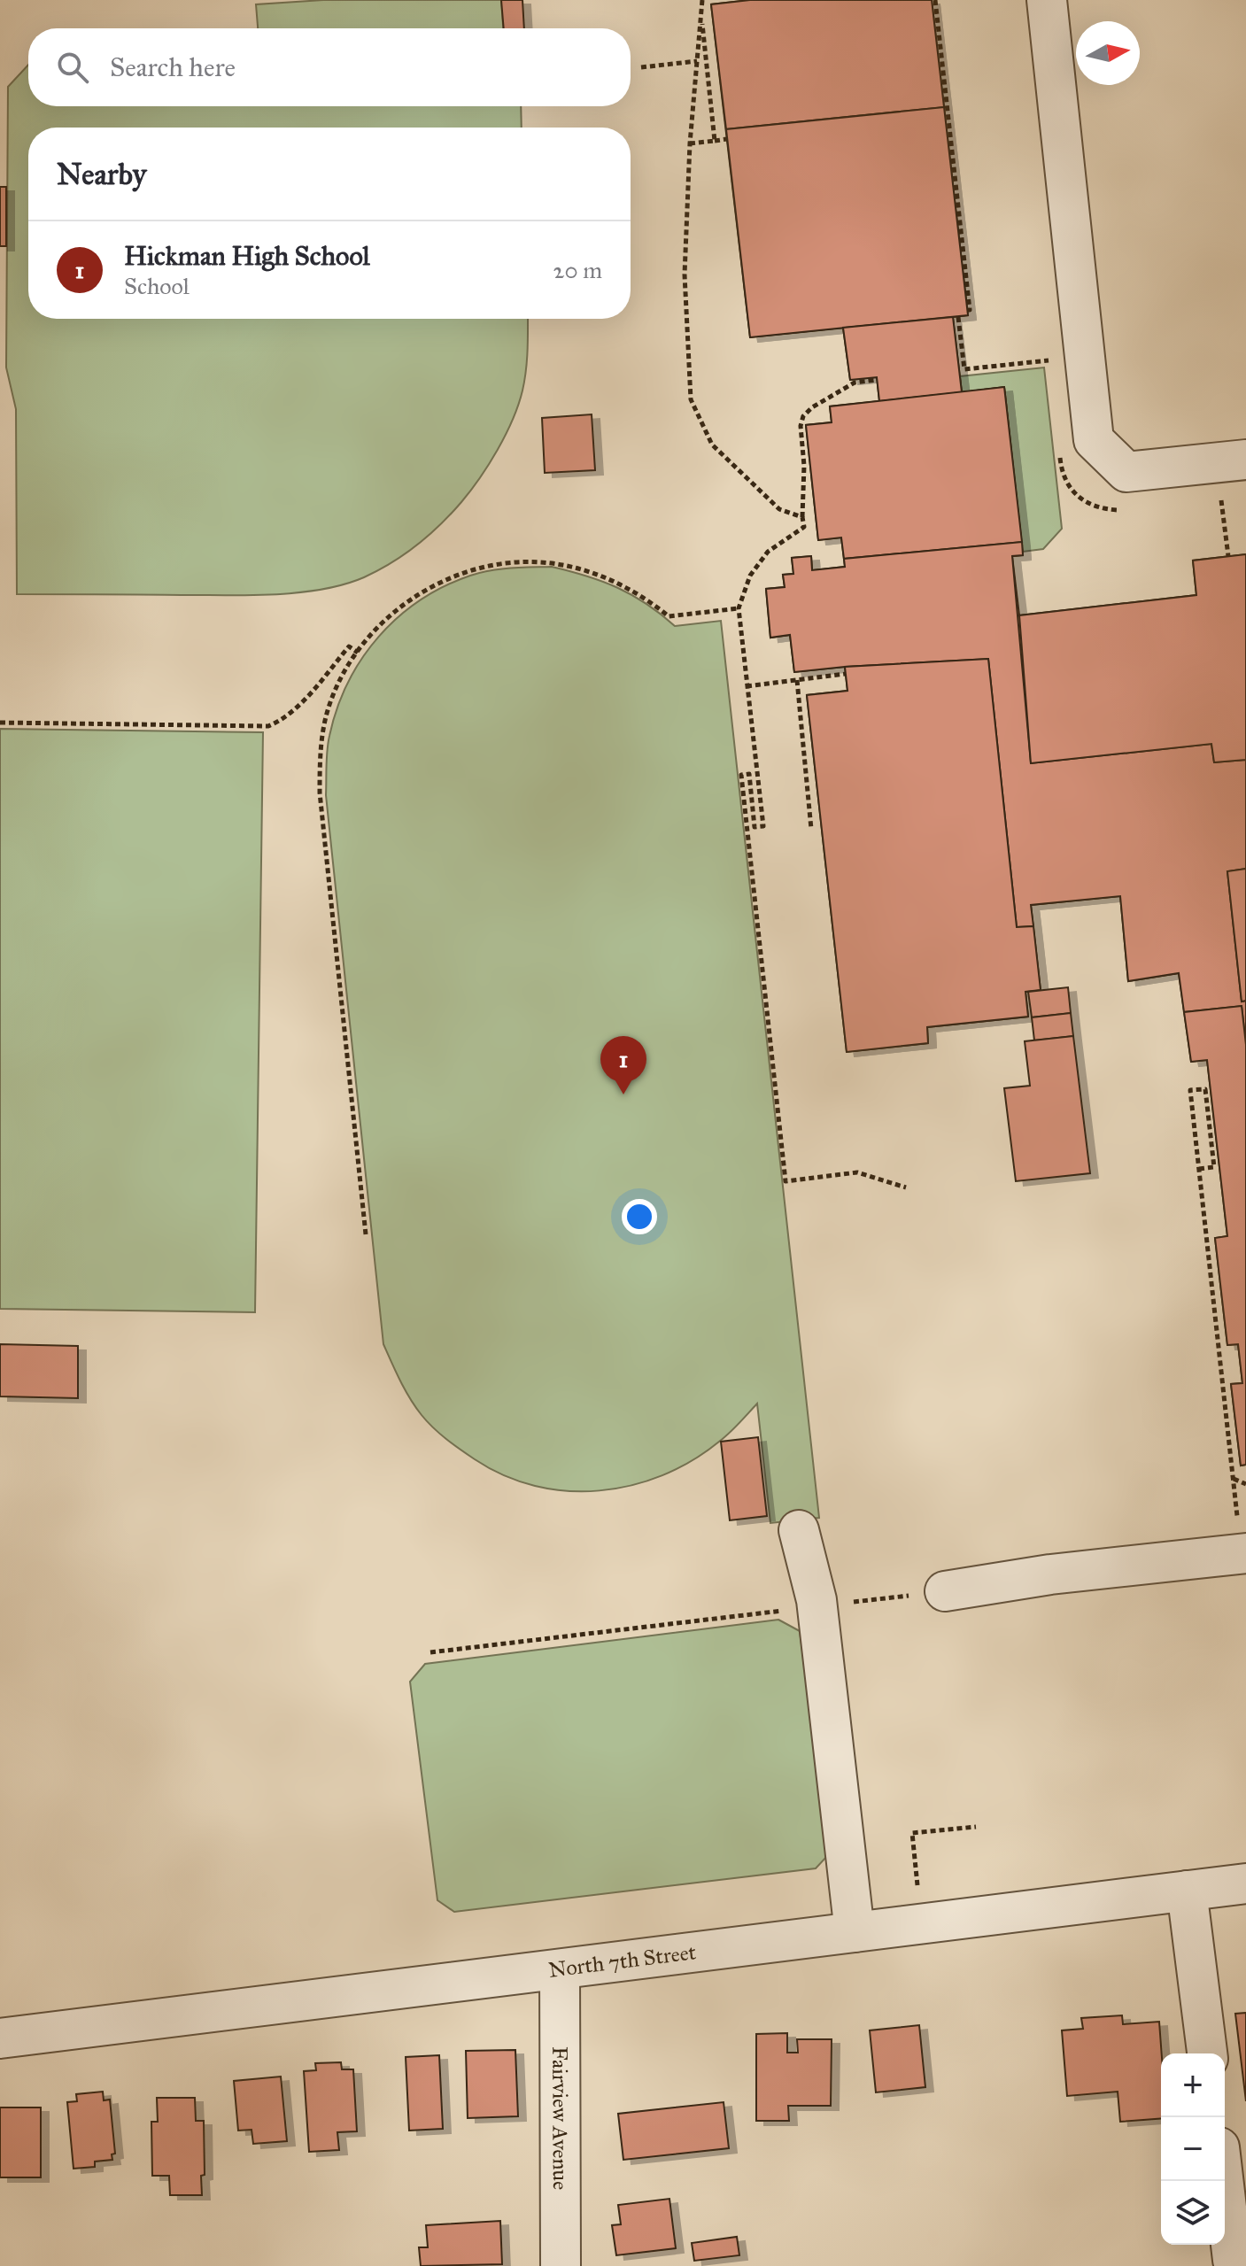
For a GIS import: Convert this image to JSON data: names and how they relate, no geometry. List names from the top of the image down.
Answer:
{
  "streets": {
    "street": ["North 7th Street", "Fairview Avenue"]
  },
  "crossings": [
    ["North 7th Street", "Fairview Avenue"]
  ],
  "north": "right",
  "page": {
    "search": "Search here",
    "heading": "Nearby",
    "list": [
      {
        "mark": "1",
        "name": "Hickman High School",
        "note": "School",
        "value": "20 m"
      }
    ],
    "pins": "1",
    "map_buttons": ["+", "−"]
  }
}
